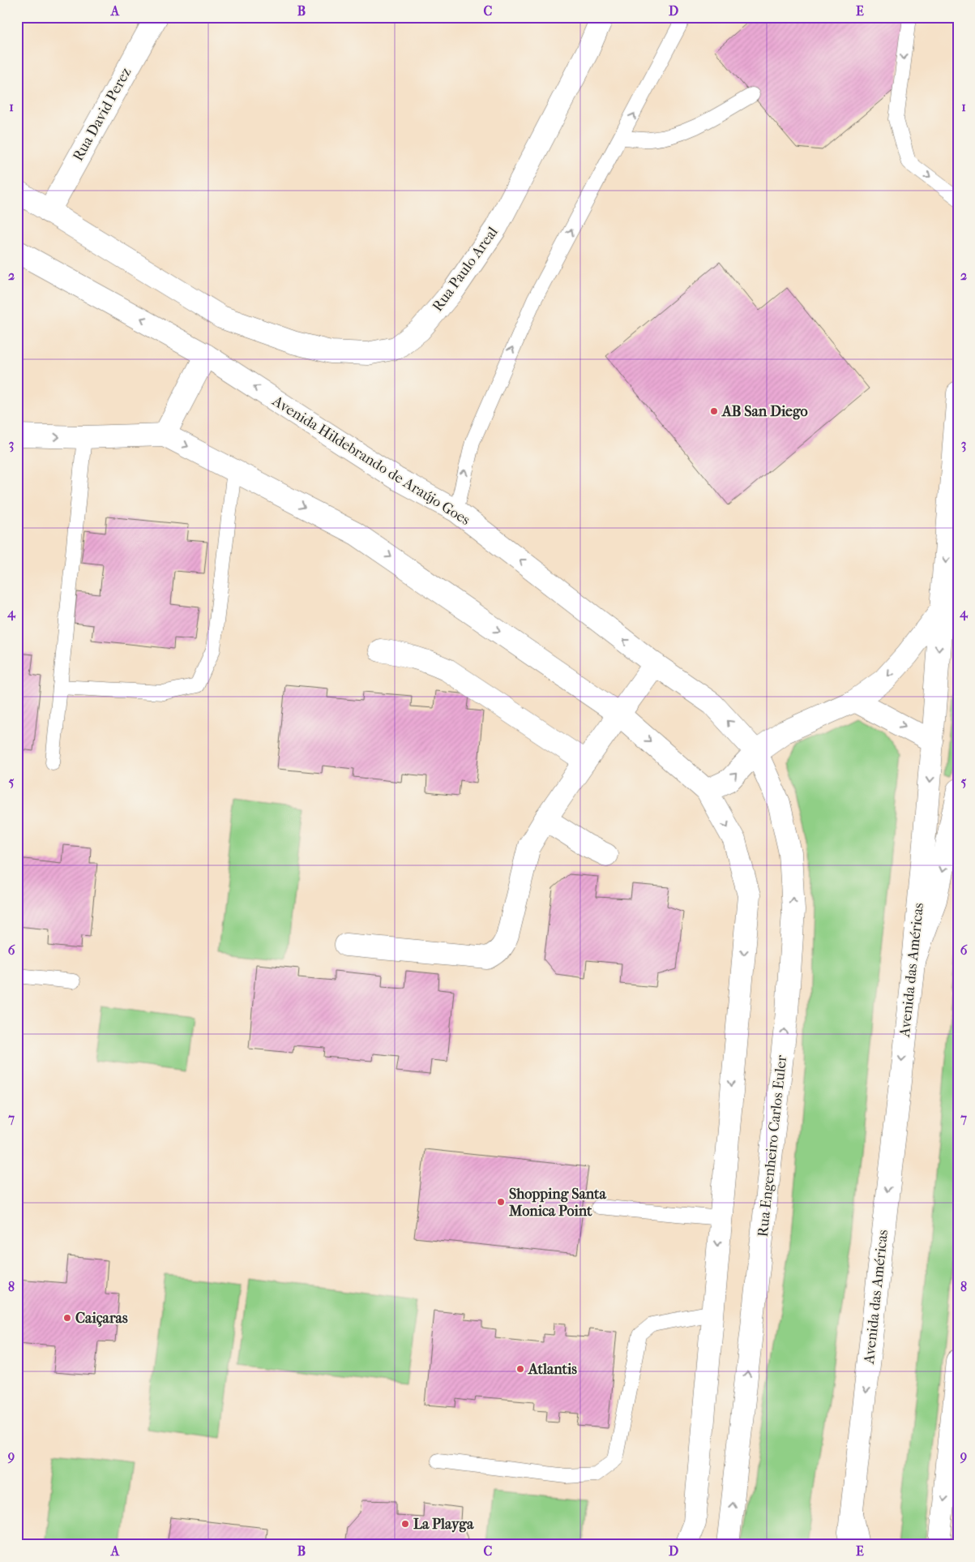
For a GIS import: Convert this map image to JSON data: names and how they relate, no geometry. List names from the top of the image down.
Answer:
{
  "streets": {
    "main road": [
      "Rua David Perez",
      "Rua Paulo Areal",
      "Avenida Hildebrando de Araújo Goes",
      "Avenida das Américas",
      "Rua Engenheiro Carlos Euler"
    ]
  },
  "crossings": [
    ["Rua David Perez", "Rua Paulo Areal"],
    ["Avenida Hildebrando de Araújo Goes", "Rua Engenheiro Carlos Euler"]
  ],
  "places": [
    "AB San Diego",
    "Shopping Santa Monica Point",
    "Caiçaras",
    "Atlantis",
    "La Playga"
  ],
  "grid": {
    "columns": [
      "A",
      "B",
      "C",
      "D",
      "E"
    ],
    "rows": [
      "1",
      "2",
      "3",
      "4",
      "5",
      "6",
      "7",
      "8",
      "9"
    ]
  }
}
